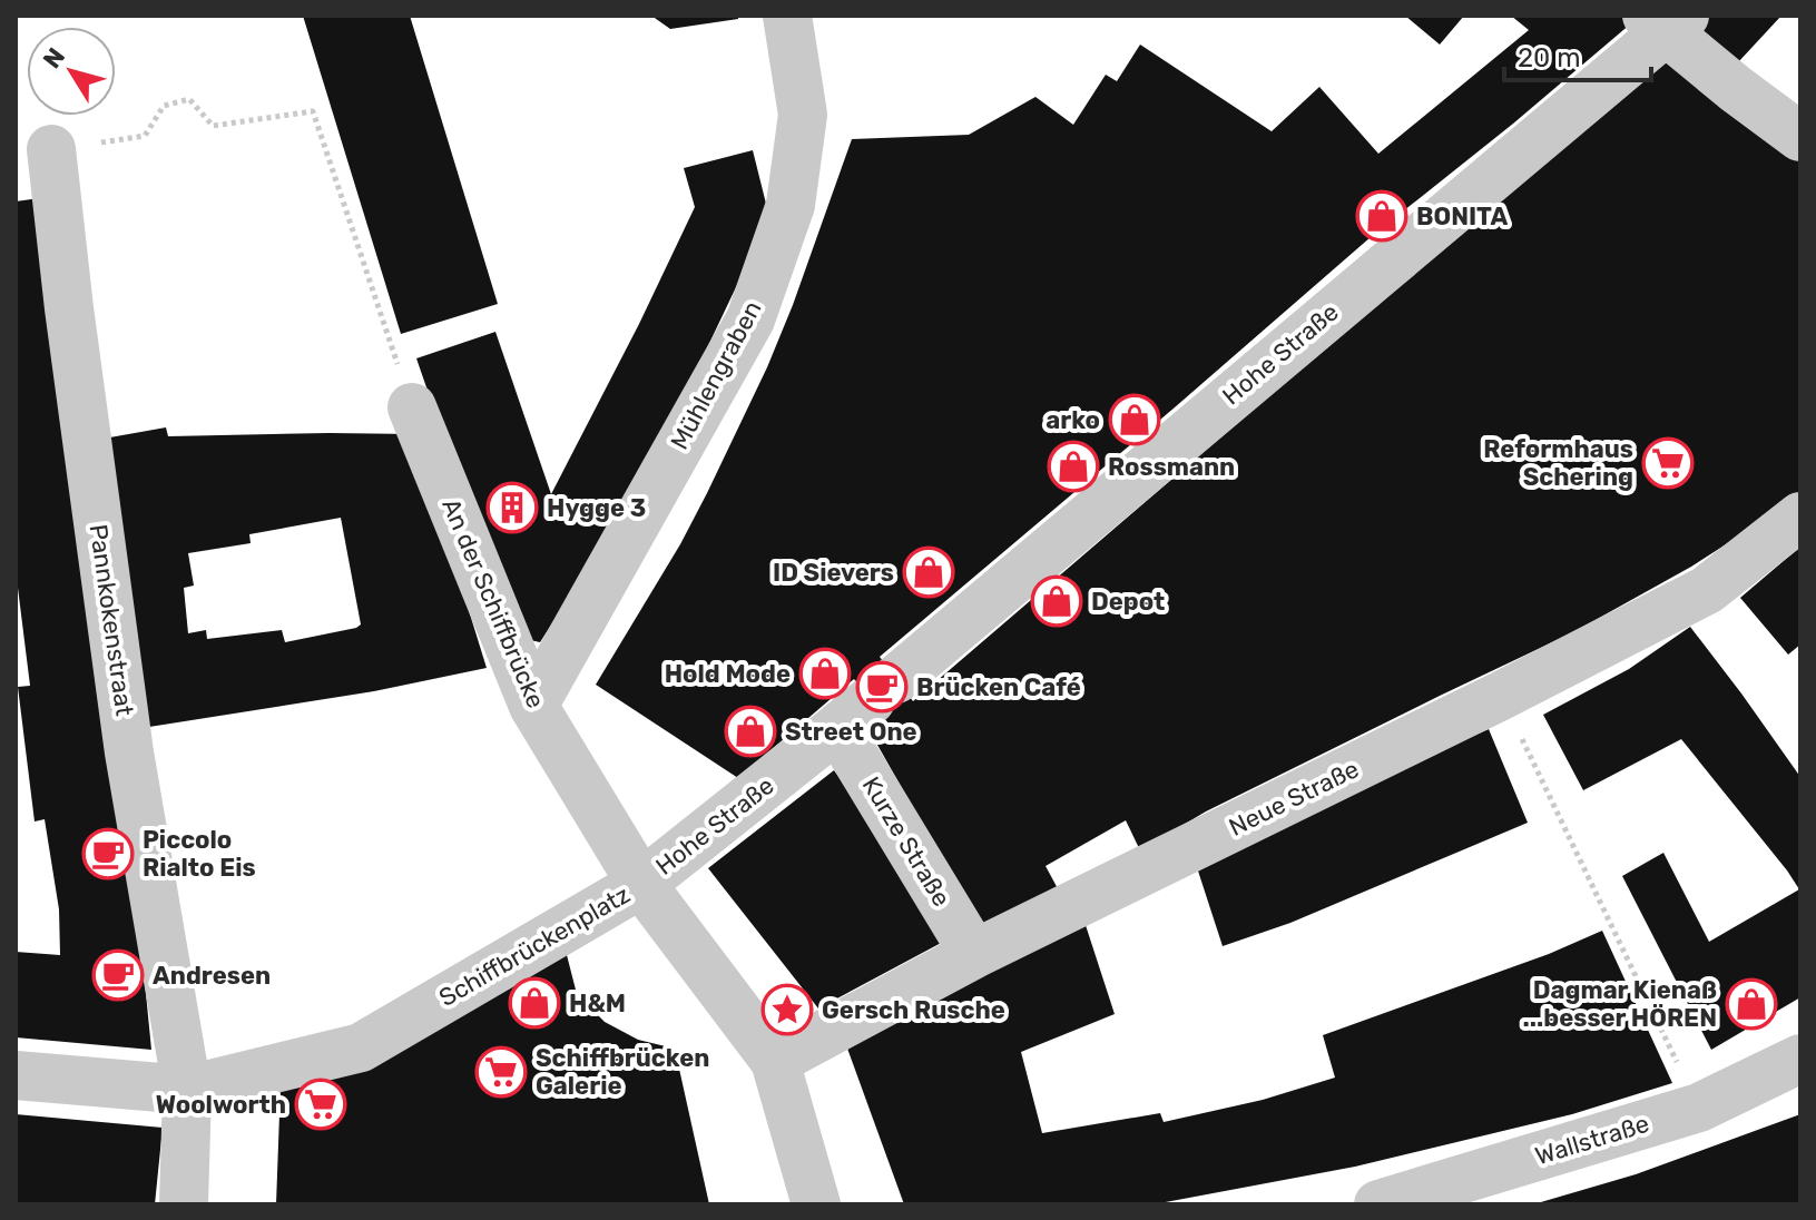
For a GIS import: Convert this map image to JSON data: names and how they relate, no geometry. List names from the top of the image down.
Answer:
{
  "streets": {
    "street": [
      "Hohe Straße",
      "Mühlengraben",
      "An der Schiffbrücke",
      "Pannkokenstraat",
      "Neue Straße",
      "Kurze Straße",
      "Schiffbrückenplatz",
      "Wallstraße"
    ]
  },
  "crossings": [
    ["Hohe Straße", "An der Schiffbrücke"],
    ["Hohe Straße", "Kurze Straße"],
    ["Hohe Straße", "Schiffbrückenplatz"],
    ["Mühlengraben", "An der Schiffbrücke"],
    ["An der Schiffbrücke", "Schiffbrückenplatz"],
    ["Pannkokenstraat", "Schiffbrückenplatz"],
    ["Neue Straße", "Kurze Straße"],
    ["Neue Straße", "Schiffbrückenplatz"]
  ],
  "places": {
    "shop": [
      "BONITA",
      "arko",
      "Rossmann",
      "ID Sievers",
      "Depot",
      "Hold Mode",
      "Street One",
      "H&M",
      "Dagmar Kienaß ...besser HÖREN"
    ],
    "supermarket": ["Reformhaus Schering", "Schiffbrücken Galerie", "Woolworth"],
    "building": ["Hygge 3"],
    "cafe": ["Brücken Café", "Piccolo Rialto Eis", "Andresen"],
    "place": ["Gersch Rusche"]
  },
  "scale_bar": "20 m",
  "north": "top left"
}
